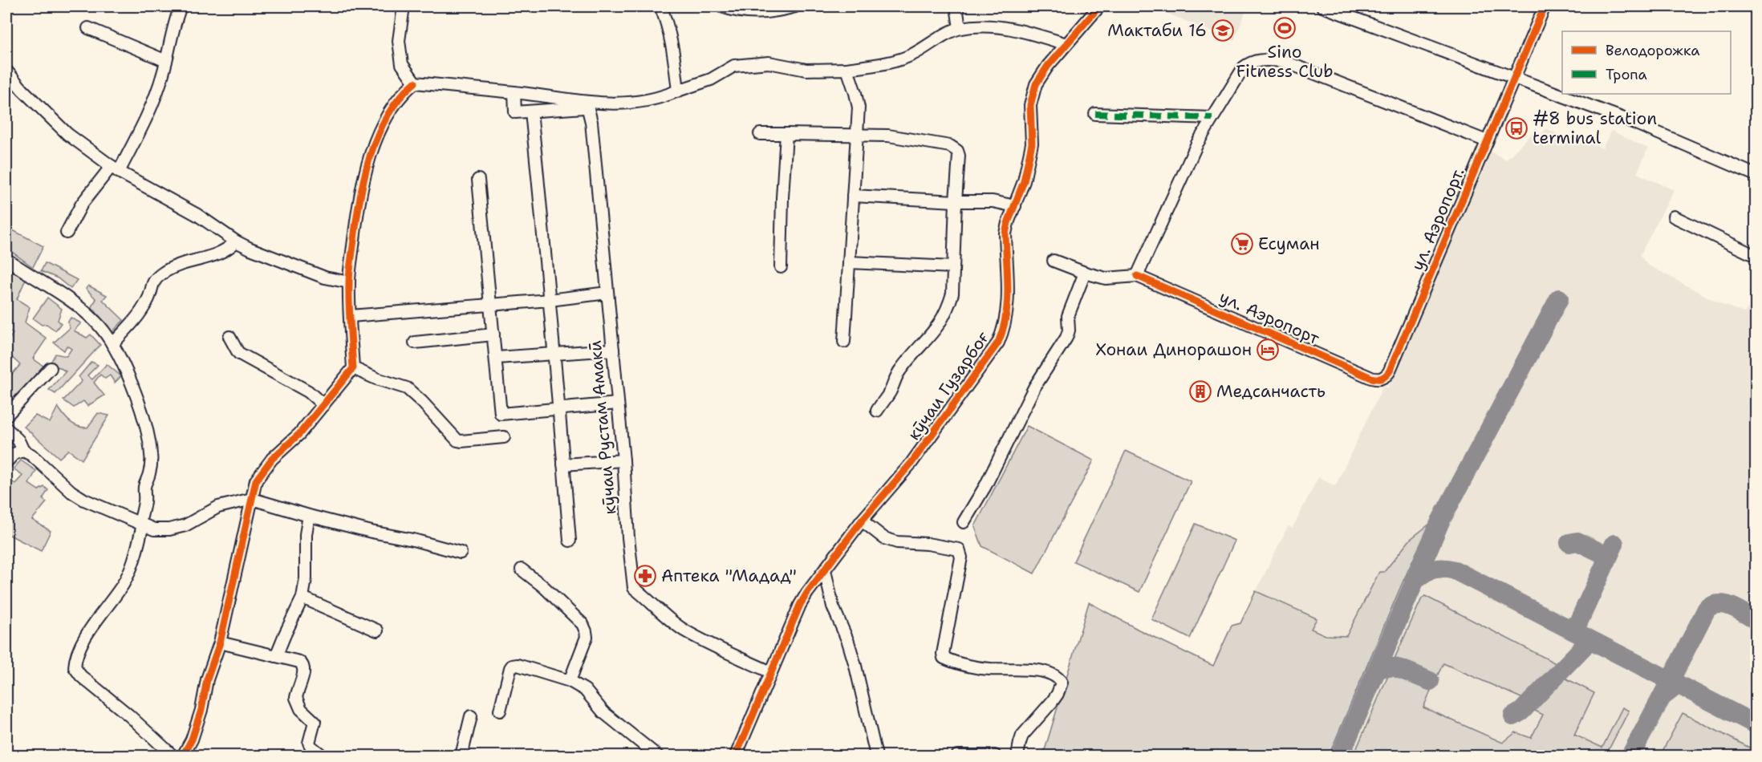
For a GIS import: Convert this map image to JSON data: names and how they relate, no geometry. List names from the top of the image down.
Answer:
{
  "streets": {
    "street": [
      "ул. Аэропорт.",
      "ул. Аэропорт",
      "кӯчаи Гузарбоғ",
      "кӯчаи Рустам Амакӣ"
    ]
  },
  "crossings": [
    ["ул. Аэропорт.", "ул. Аэропорт"],
    ["кӯчаи Гузарбоғ", "кӯчаи Рустам Амакӣ"]
  ],
  "places": {
    "sports": ["Sino Fitness Club"],
    "school or university": ["Мактаби 16"],
    "bus stop": ["#8 bus station terminal"],
    "supermarket": ["Есуман"],
    "hotel": ["Хонаи Динорашон"],
    "building": ["Медсанчасть"],
    "pharmacy": ["Аптека \"Мадад\""]
  },
  "legend": ["Велодорожка", "Тропа"]
}
